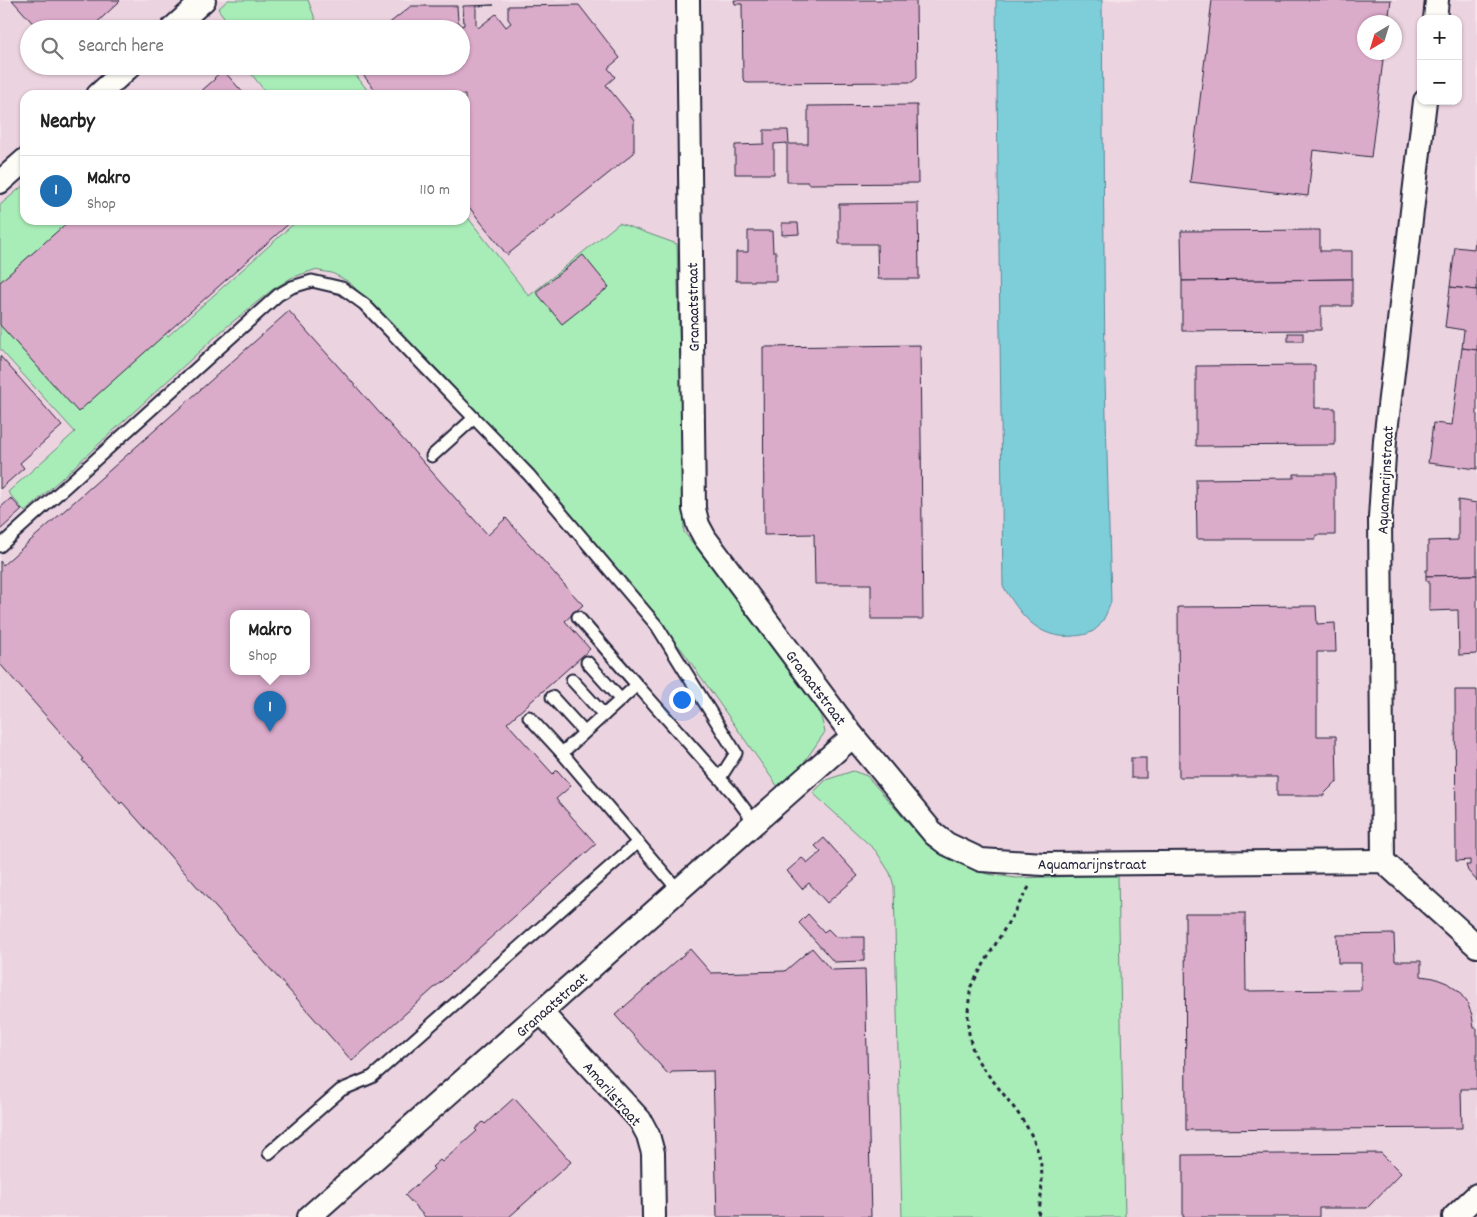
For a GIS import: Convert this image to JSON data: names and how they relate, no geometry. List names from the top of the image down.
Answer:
{
  "streets": {
    "street": ["Granaatstraat", "Aquamarijnstraat", "Amarilstraat"]
  },
  "crossings": [
    ["Granaatstraat", "Aquamarijnstraat"],
    ["Granaatstraat", "Amarilstraat"]
  ],
  "north": "bottom left",
  "page": {
    "map_buttons": ["+", "−"],
    "search": "Search here",
    "heading": "Nearby",
    "list": [
      {
        "mark": "1",
        "name": "Makro",
        "note": "Shop",
        "value": "110 m"
      }
    ],
    "popup": ["Makro", "Shop"],
    "pins": "1"
  }
}
